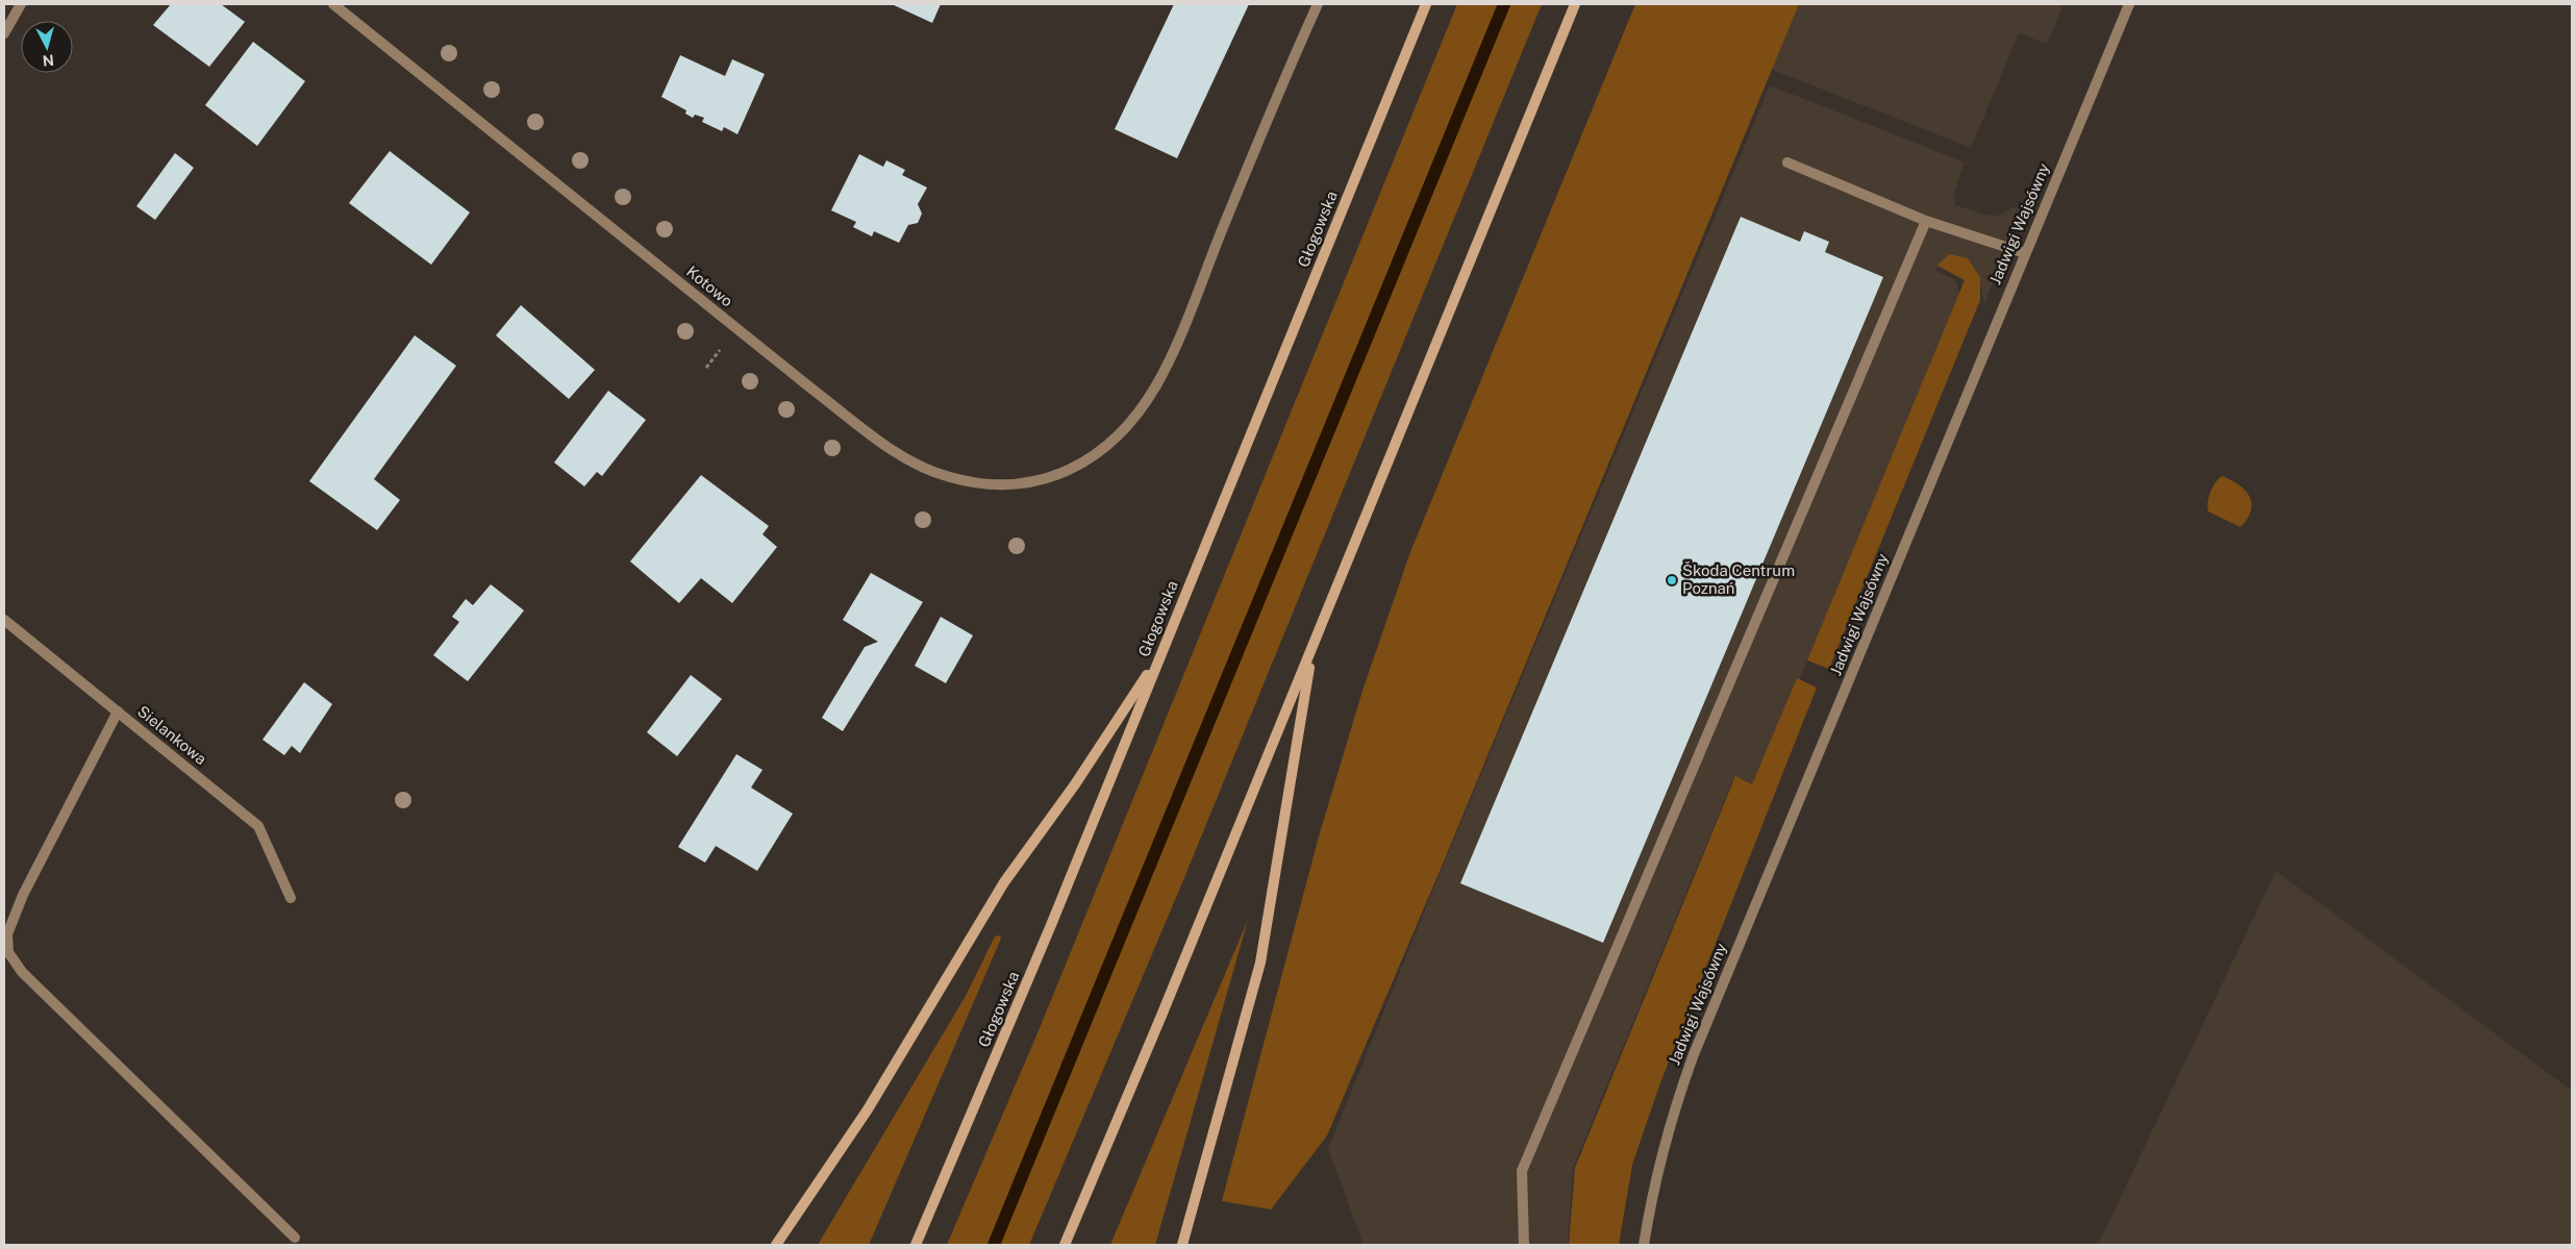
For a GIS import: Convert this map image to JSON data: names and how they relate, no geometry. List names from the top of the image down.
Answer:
{
  "streets": {
    "main road": ["Głogowska"],
    "street": ["Jadwigi Wajsówny", "Kotowo", "Sielankowa"]
  },
  "places": ["Škoda Centrum Poznań"],
  "north": "bottom"
}
